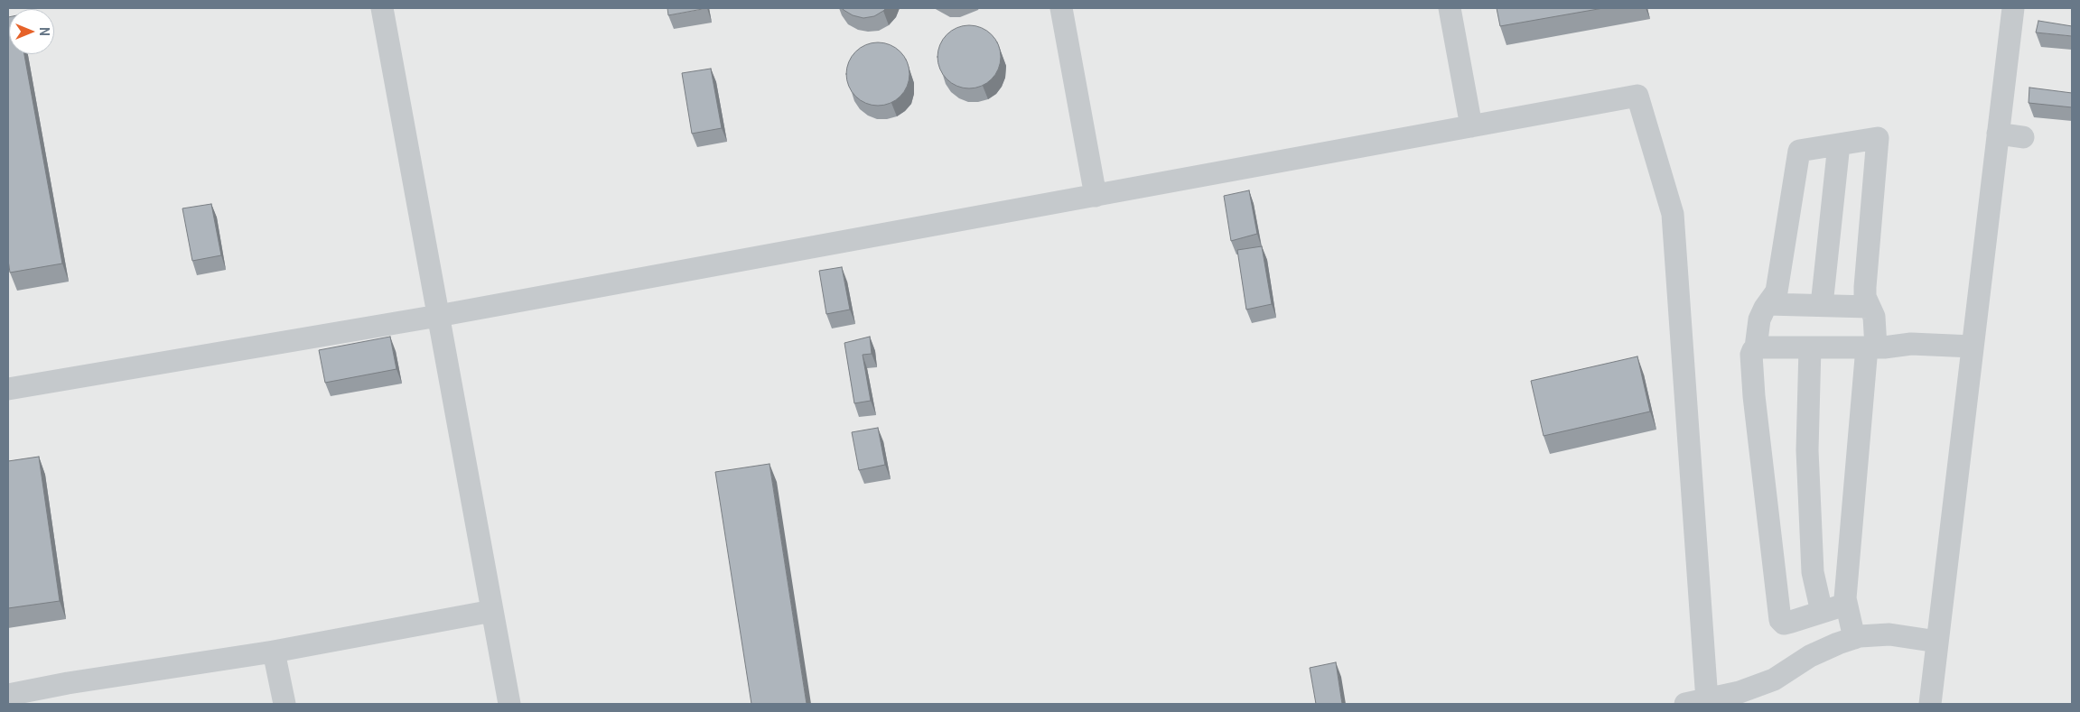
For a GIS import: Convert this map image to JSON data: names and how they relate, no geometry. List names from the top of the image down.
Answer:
{
  "north": "right"
}
